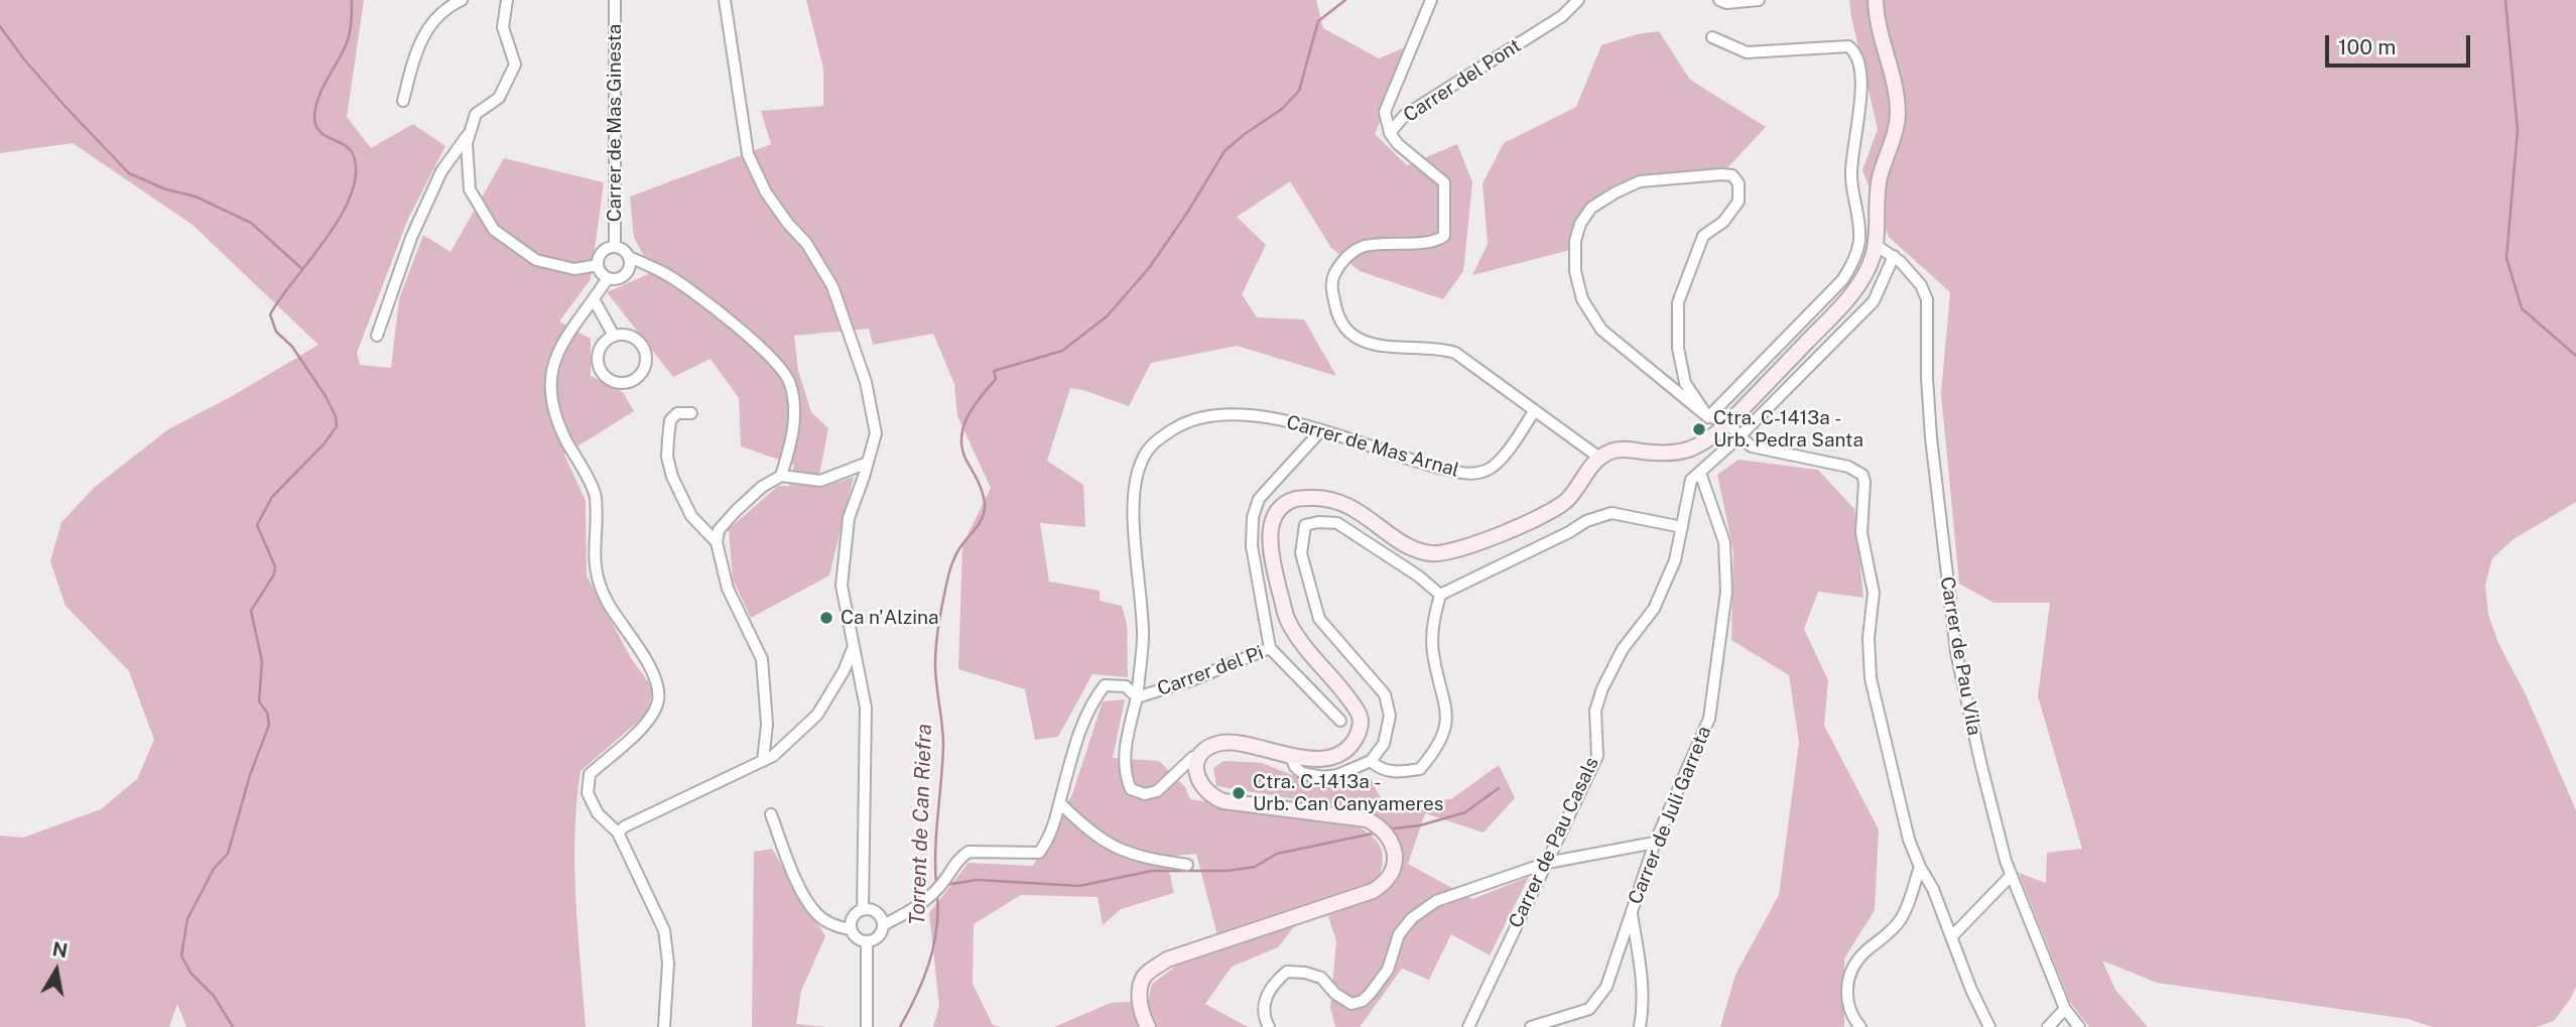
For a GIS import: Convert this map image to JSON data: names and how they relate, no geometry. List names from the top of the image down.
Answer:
{
  "streets": {
    "street": [
      "Carrer del Pont",
      "Carrer de Mas Ginesta",
      "Carrer de Mas Arnal",
      "Carrer de Pau Vila",
      "Carrer del Pi",
      "Carrer de Juli Garreta",
      "Carrer de Pau Casals"
    ]
  },
  "crossings": [
    ["Carrer del Pont", "Carrer de Mas Arnal"],
    ["Carrer de Mas Arnal", "Carrer del Pi"],
    ["Carrer de Pau Vila", "Carrer de Pau Casals"],
    ["Carrer de Juli Garreta", "Carrer de Pau Casals"]
  ],
  "water": ["Torrent de Can Riefra"],
  "places": ["Ctra. C-1413a - Urb. Pedra Santa", "Ca n'Alzina", "Ctra. C-1413a - Urb. Can Canyameres"],
  "scale_bar": "100 m",
  "north": "top"
}
